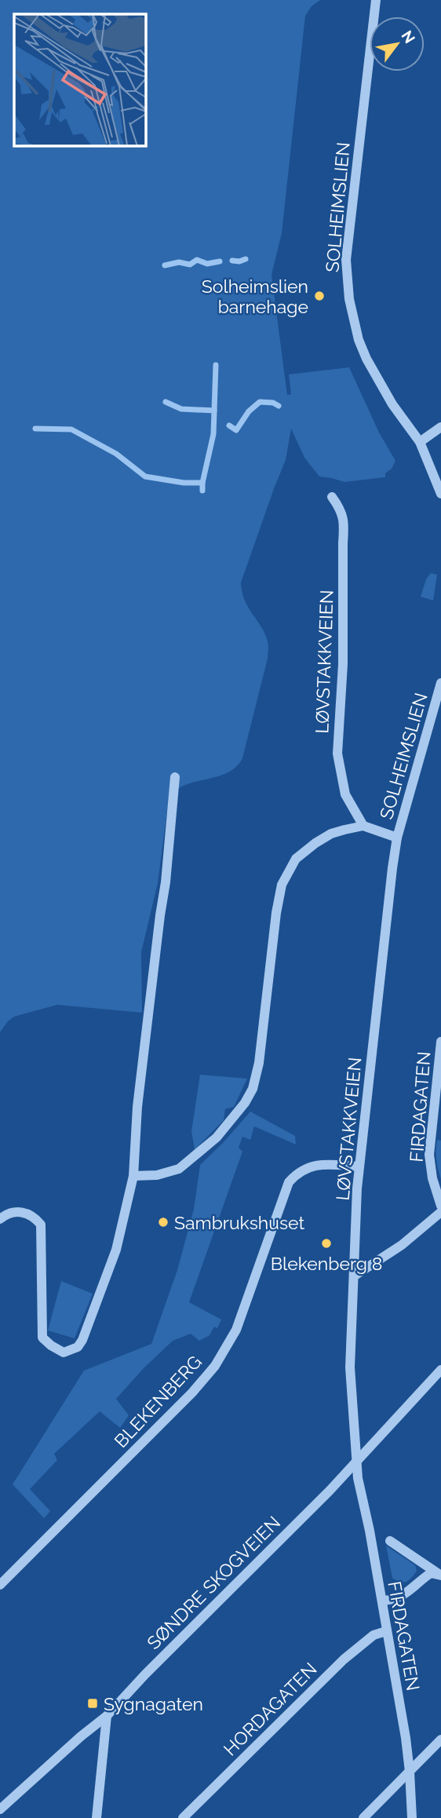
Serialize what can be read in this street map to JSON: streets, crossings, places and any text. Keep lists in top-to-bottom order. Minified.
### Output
{"streets":{"street":["SOLHEIMSLIEN","LØVSTAKKVEIEN","FIRDAGATEN","BLEKENBERG","SØNDRE SKOGVEIEN","HORDAGATEN"]},"crossings":[["SOLHEIMSLIEN","LØVSTAKKVEIEN"],["LØVSTAKKVEIEN","FIRDAGATEN"],["LØVSTAKKVEIEN","BLEKENBERG"],["LØVSTAKKVEIEN","SØNDRE SKOGVEIEN"],["FIRDAGATEN","SØNDRE SKOGVEIEN"],["FIRDAGATEN","HORDAGATEN"]],"places":{"other":["Solheimslien barnehage","Sambrukshuset","Blekenberg 8"],"transit":["Sygnagaten"]},"north":"top right"}
